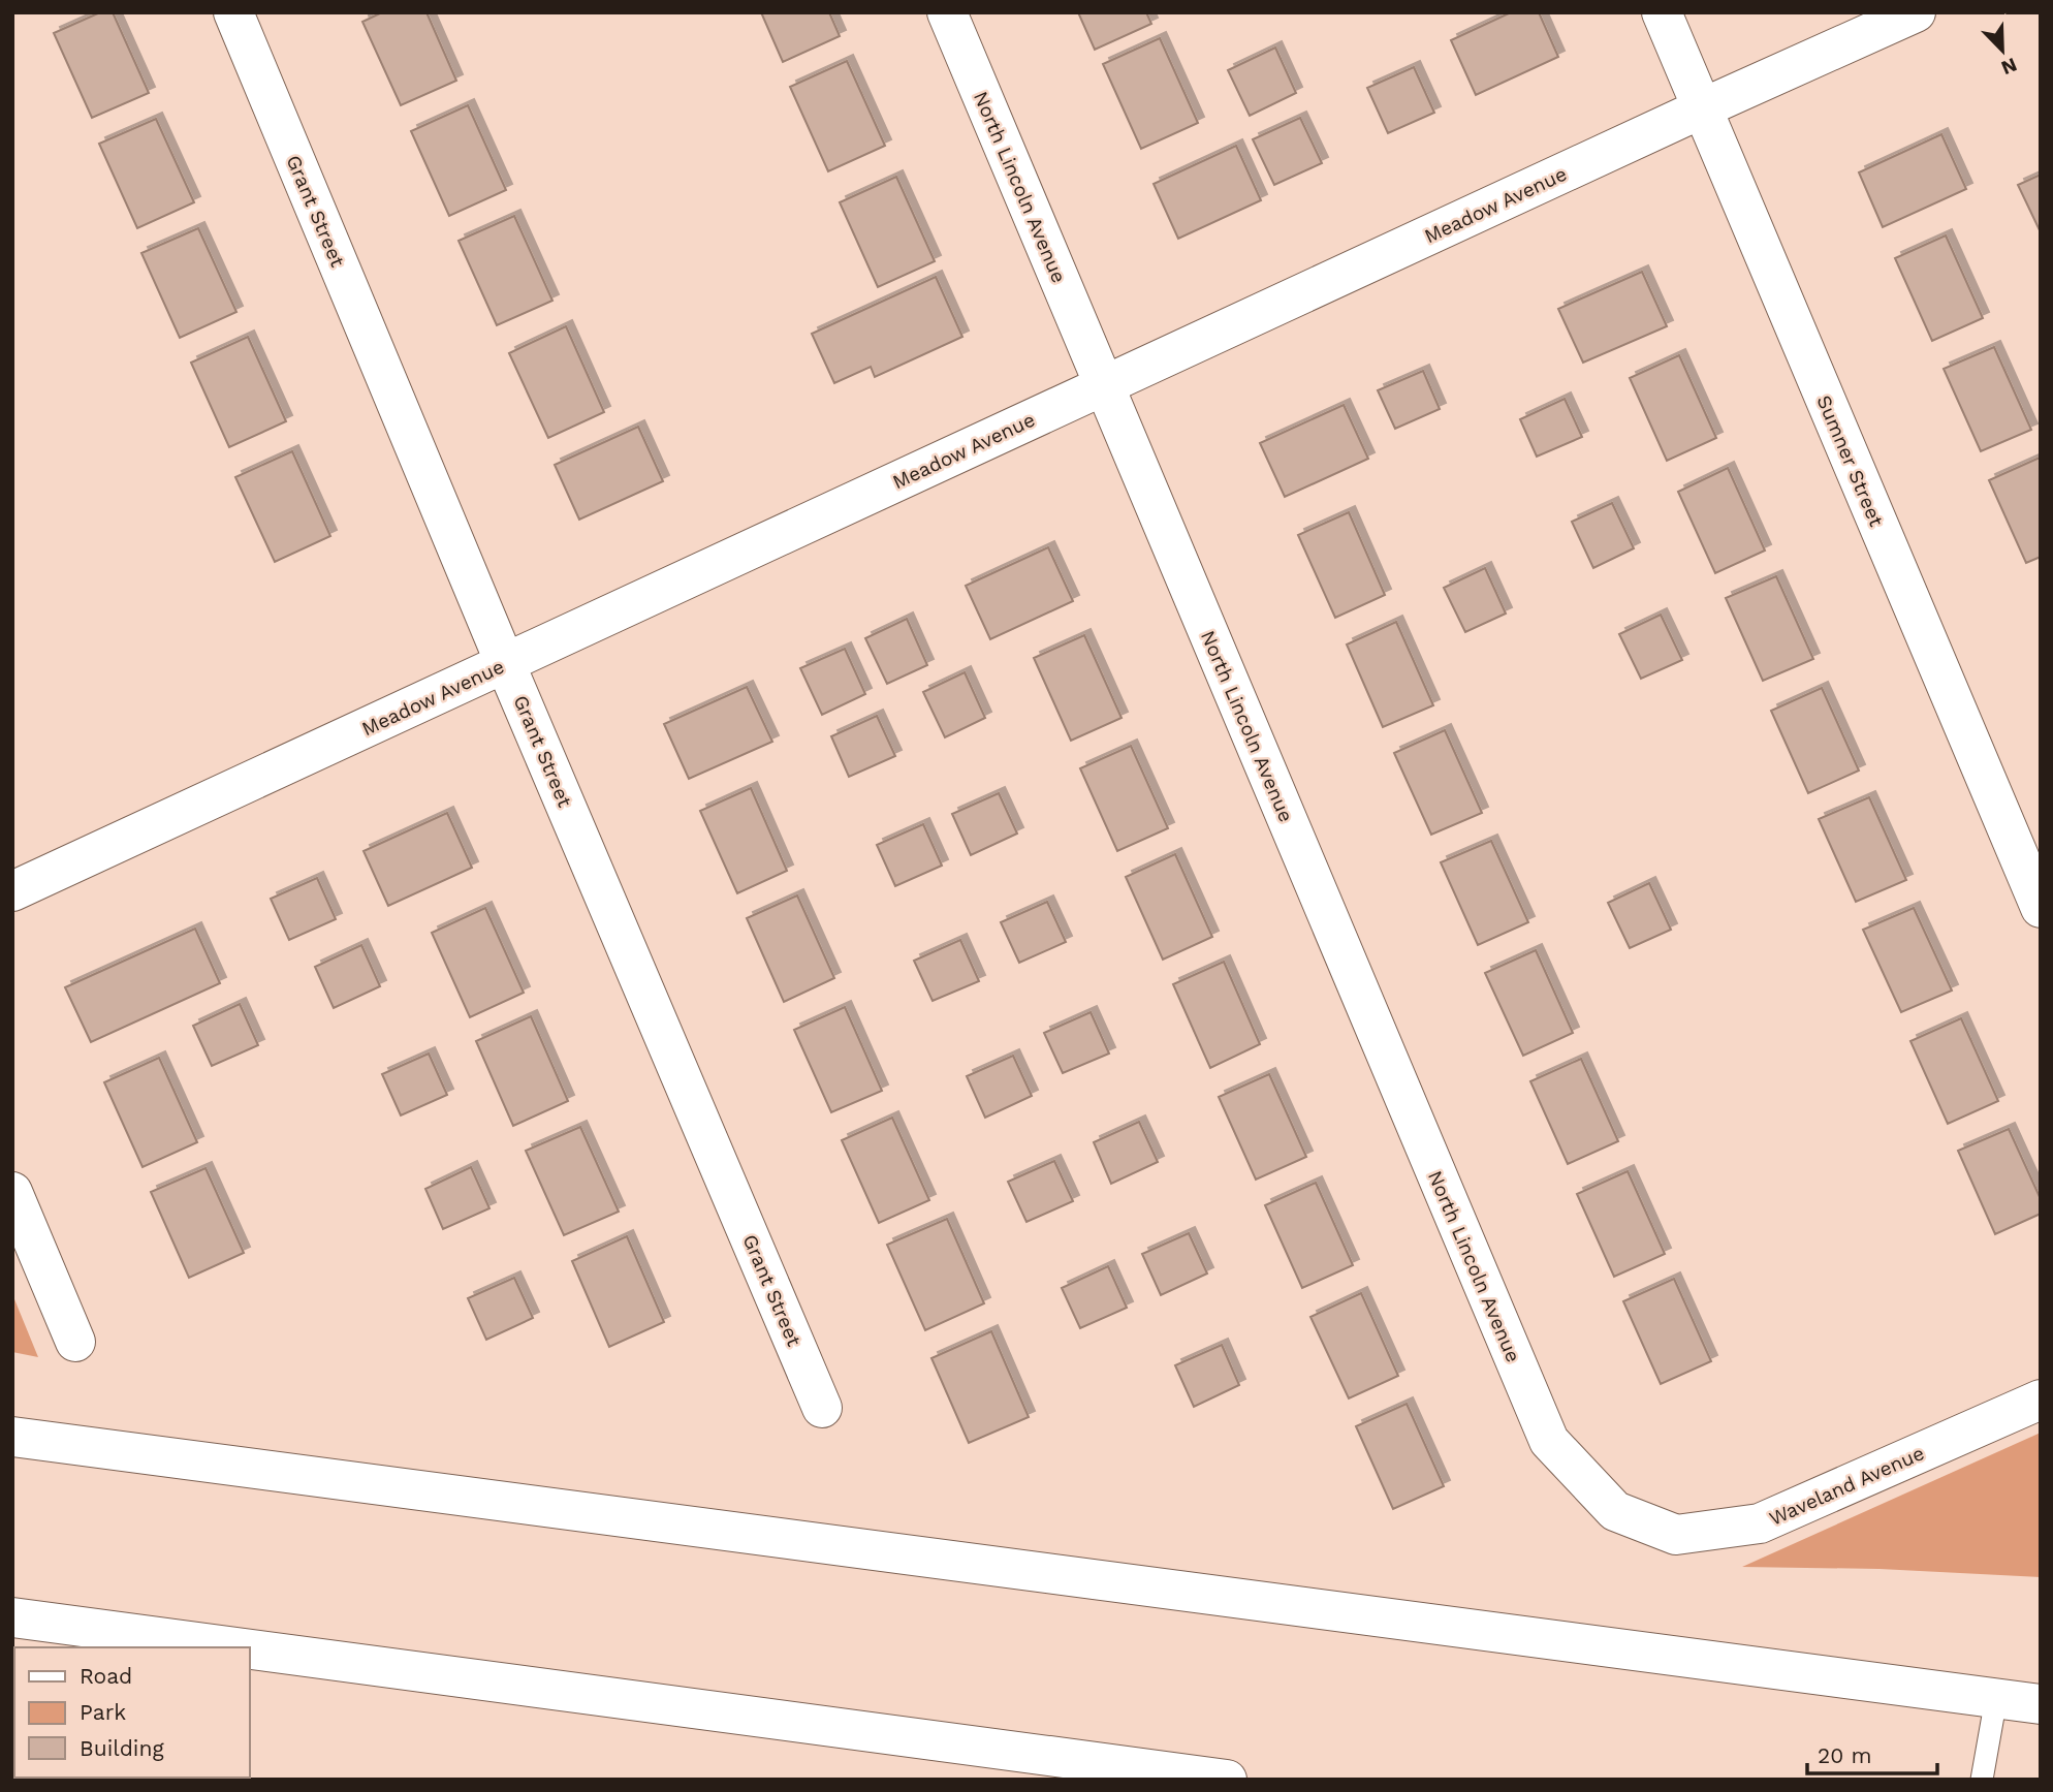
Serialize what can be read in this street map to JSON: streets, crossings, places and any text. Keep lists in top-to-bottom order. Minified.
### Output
{"streets":{"main road":["North Lincoln Avenue","Meadow Avenue","Grant Street","Sumner Street","Waveland Avenue"]},"crossings":[["North Lincoln Avenue","Meadow Avenue"],["North Lincoln Avenue","Waveland Avenue"],["Meadow Avenue","Grant Street"],["Meadow Avenue","Sumner Street"]],"legend":["Road","Park","Building"],"scale_bar":"20 m","north":"bottom right"}
